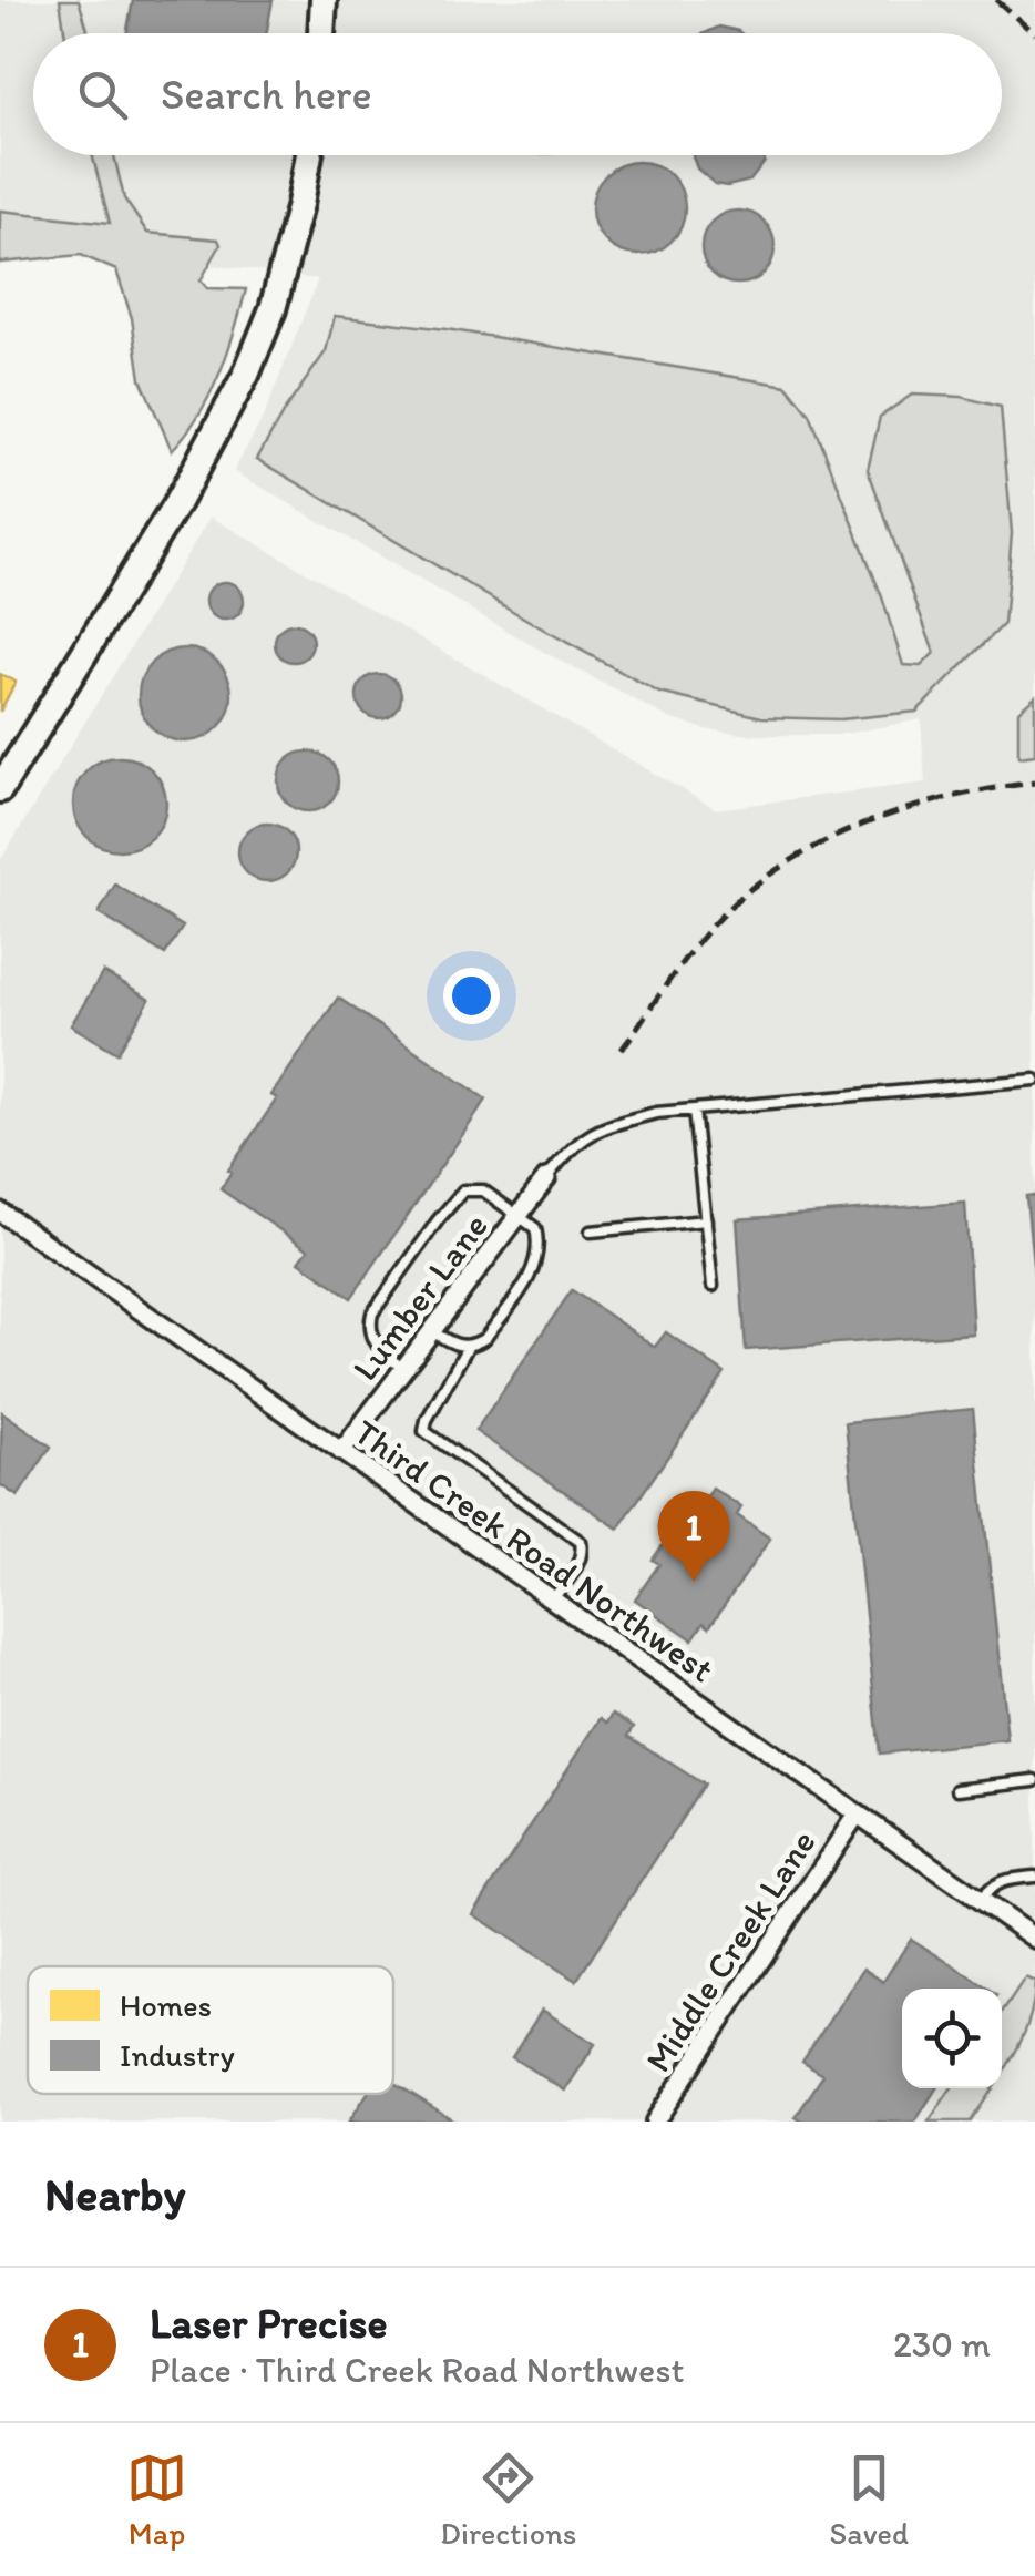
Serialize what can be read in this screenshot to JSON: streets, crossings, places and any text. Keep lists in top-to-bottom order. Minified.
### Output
{"streets":{"street":["Lumber Lane","Third Creek Road Northwest","Middle Creek Lane"]},"crossings":[["Lumber Lane","Third Creek Road Northwest"],["Third Creek Road Northwest","Middle Creek Lane"]],"legend":["Homes","Industry"],"page":{"search":"Search here","pins":"1","heading":"Nearby","list":[{"mark":"1","name":"Laser Precise","note":"Place · Third Creek Road Northwest","value":"230 m"}],"nav":["Map","Directions","Saved"]}}
